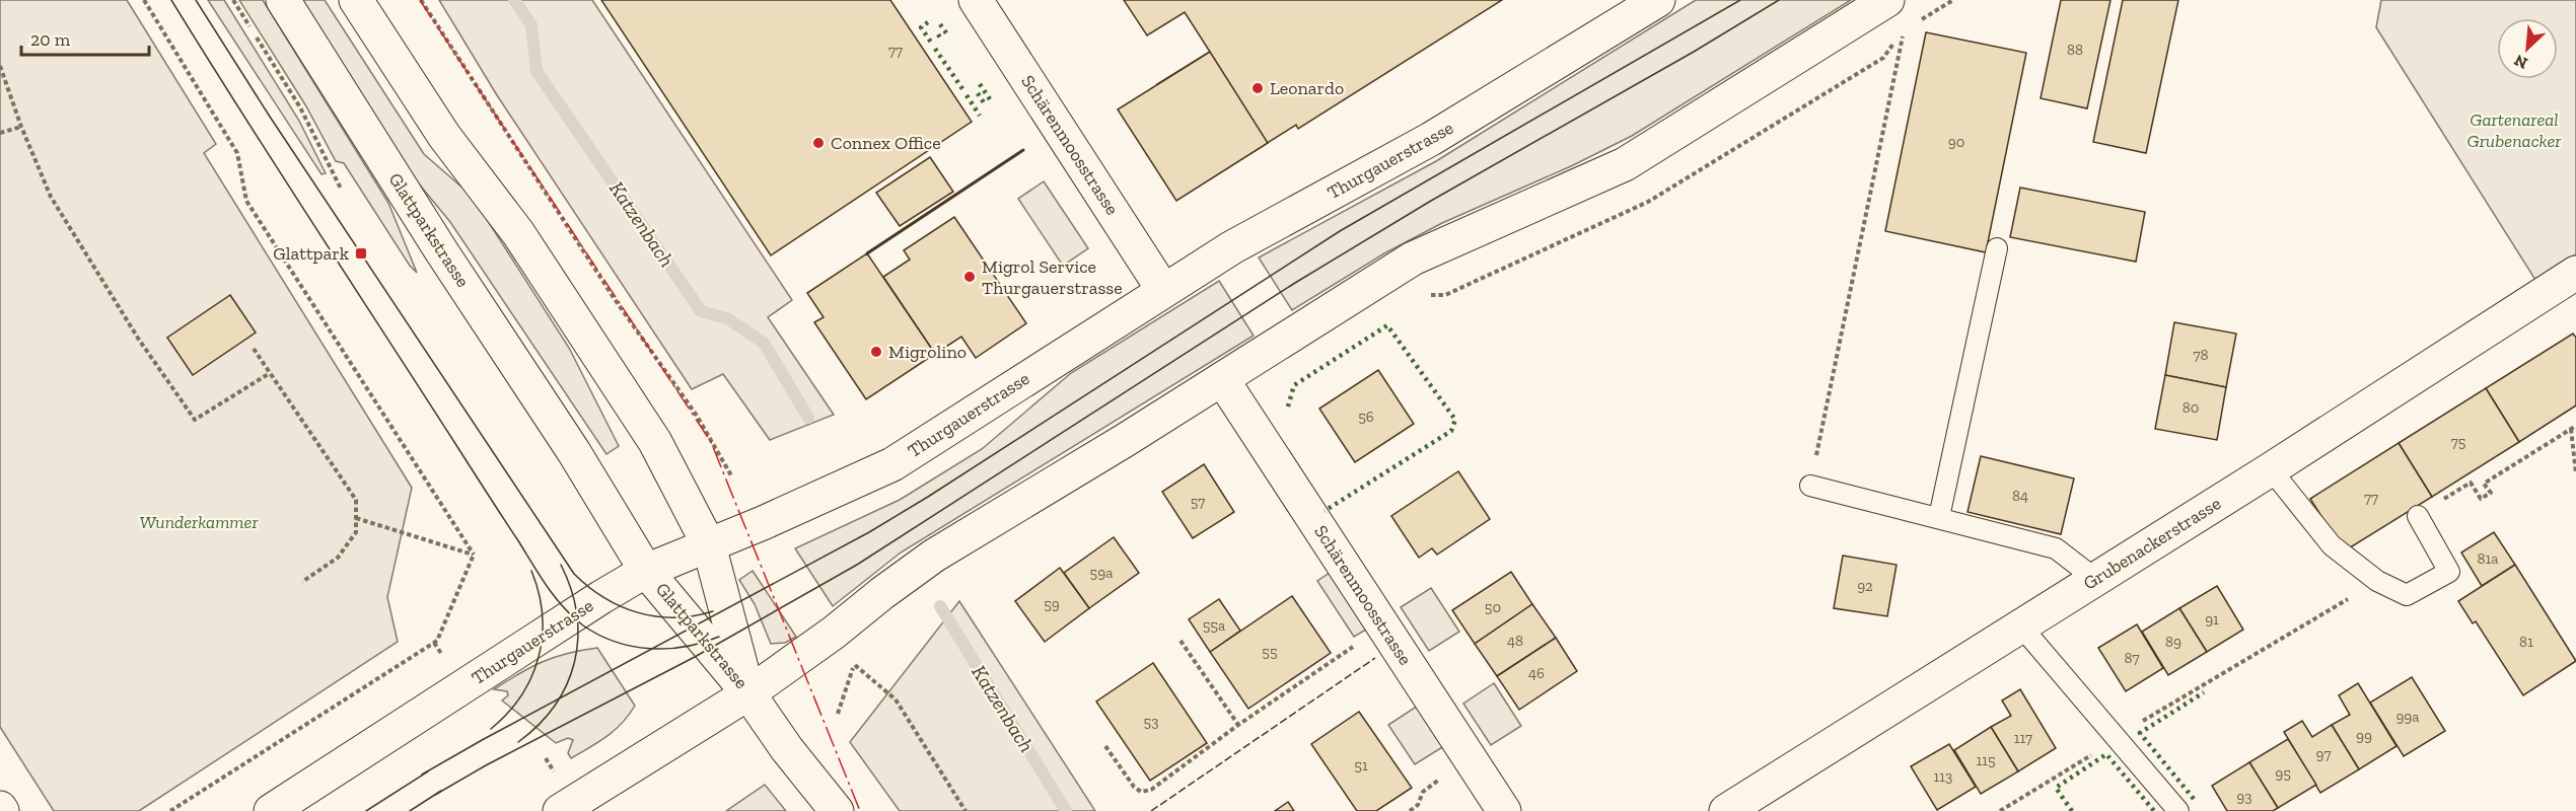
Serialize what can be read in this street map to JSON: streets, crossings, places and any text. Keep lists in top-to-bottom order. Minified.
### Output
{"streets":{"street":["Schärenmoosstrasse","Thurgauerstrasse","Glattparkstrasse","Grubenackerstrasse"]},"crossings":[["Schärenmoosstrasse","Thurgauerstrasse"],["Thurgauerstrasse","Glattparkstrasse"]],"water":["Katzenbach"],"parks":["Gartenareal Grubenacker","Wunderkammer"],"places":{"other":["Leonardo","Connex Office","Migrol Service Thurgauerstrasse","Migrolino"],"transit":["Glattpark"]},"house_numbers":["88","77","90","78","80","56","75","84","77","57","81a","59a","92","59","50","91","55a","48","89","81","55","87","46","99a","53","99","117","97","115","51","95","113","93"],"scale_bar":"20 m","north":"bottom left"}
